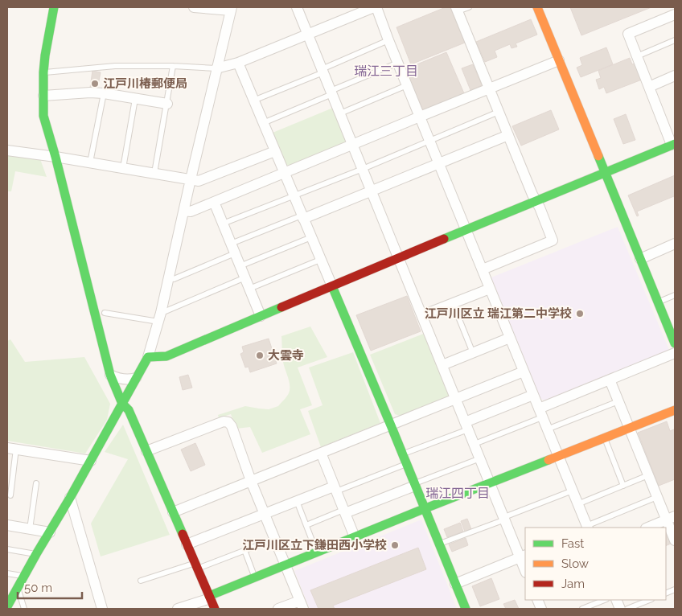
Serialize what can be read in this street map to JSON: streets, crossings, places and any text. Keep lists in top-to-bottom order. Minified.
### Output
{"districts":["瑞江三丁目","瑞江四丁目"],"places":["江戸川椿郵便局","江戸川区立 瑞江第二中学校","大雲寺","江戸川区立下鎌田西小学校"],"legend":["Fast","Slow","Jam"],"scale_bar":"50 m"}
